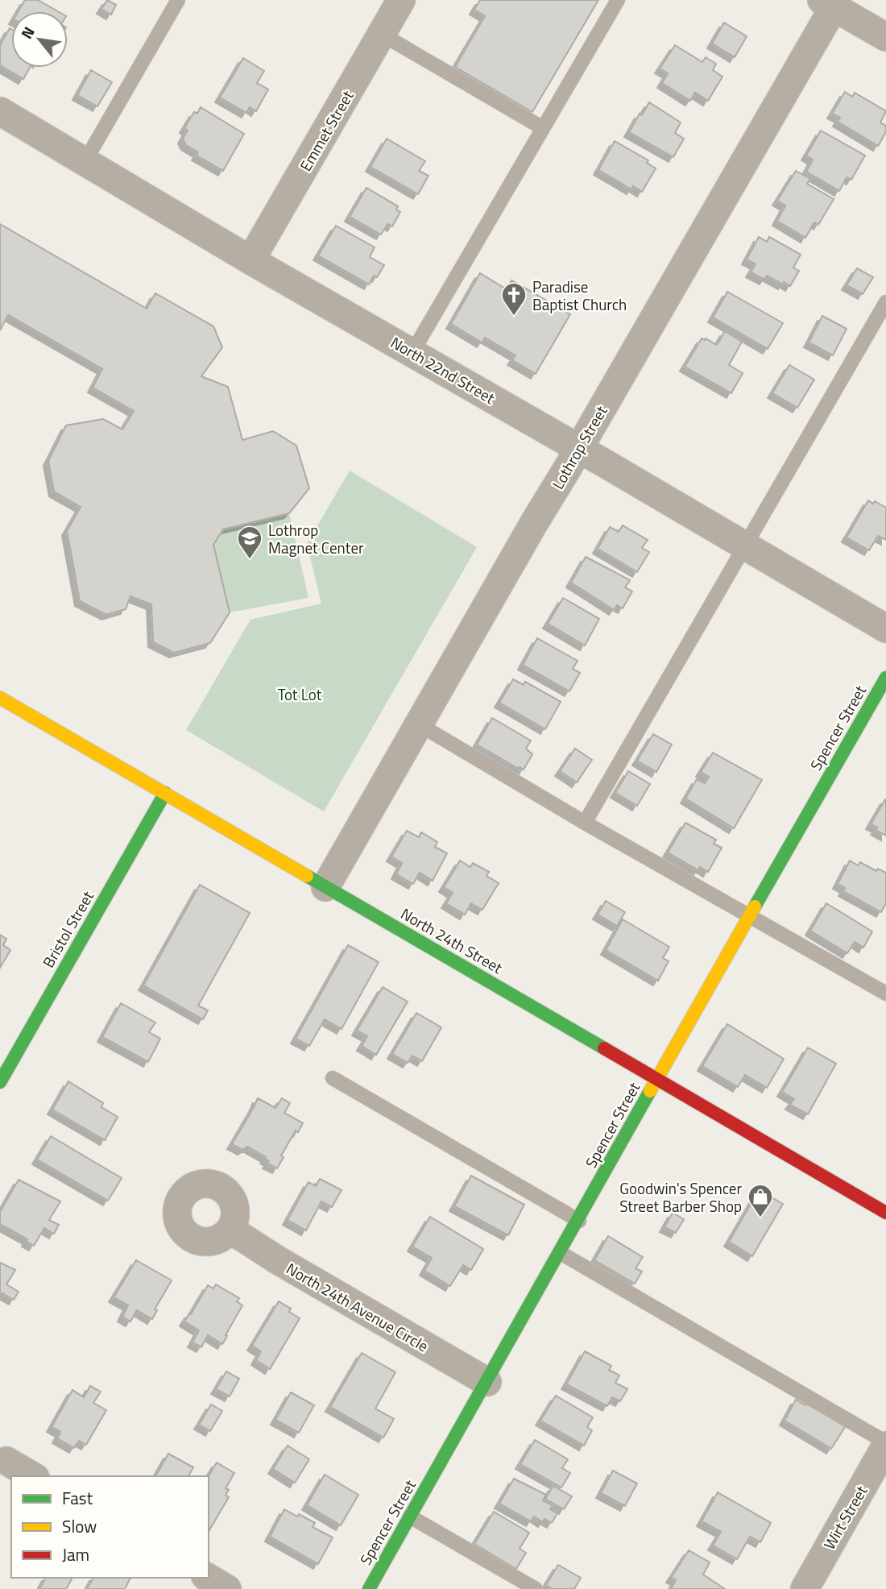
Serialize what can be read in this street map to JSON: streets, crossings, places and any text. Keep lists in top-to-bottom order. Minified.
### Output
{"streets":{"street":["Emmet Street","North 22nd Street","Lothrop Street","Spencer Street","Bristol Street","North 24th Street","North 24th Avenue Circle","Wirt Street"]},"crossings":[["Emmet Street","North 22nd Street"],["North 22nd Street","Lothrop Street"],["Lothrop Street","North 24th Street"],["Spencer Street","North 24th Street"],["Spencer Street","North 24th Avenue Circle"],["Bristol Street","North 24th Street"]],"parks":["Tot Lot"],"places":{"church":["Paradise Baptist Church"],"school or university":["Lothrop Magnet Center"],"shop":["Goodwin's Spencer Street Barber Shop"]},"legend":["Fast","Slow","Jam"],"north":"top left"}
